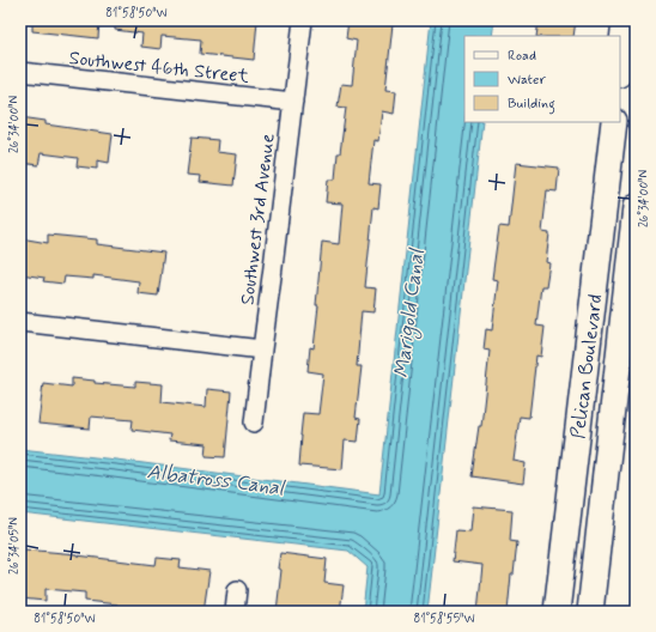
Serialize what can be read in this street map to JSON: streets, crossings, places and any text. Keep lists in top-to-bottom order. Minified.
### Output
{"streets":{"street":["Southwest 46th Street","Southwest 3rd Avenue","Pelican Boulevard"]},"crossings":[["Southwest 46th Street","Southwest 3rd Avenue"]],"water":["Marigold Canal","Albatross Canal"],"legend":["Road","Water","Building"],"coordinates":["81°58'50\"W","26°34'00\"N","26°34'05\"N","81°58'55\"W"]}
